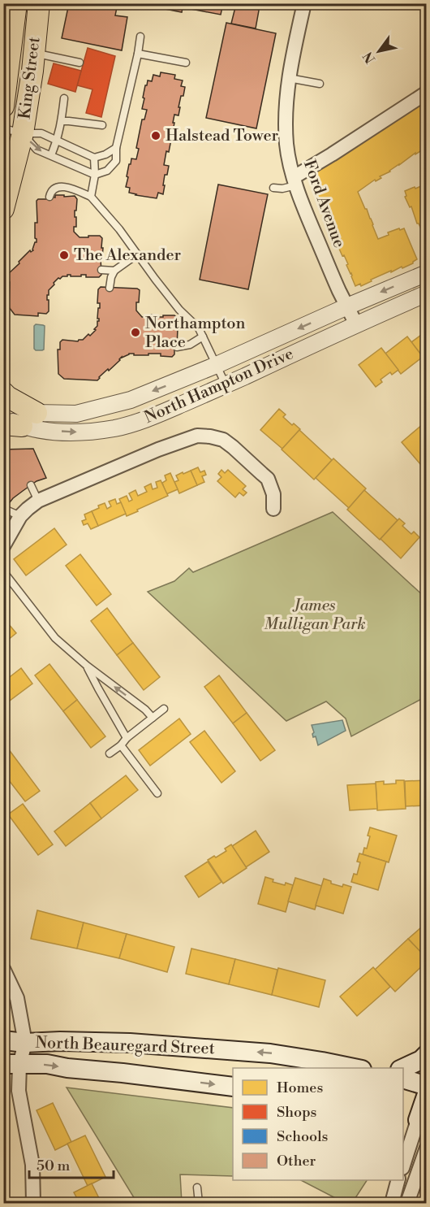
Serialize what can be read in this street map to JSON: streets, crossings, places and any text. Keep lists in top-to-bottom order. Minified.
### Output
{"streets":{"main road":["King Street","North Beauregard Street"],"street":["Ford Avenue","North Hampton Drive"]},"crossings":[["Ford Avenue","North Hampton Drive"]],"parks":["James Mulligan Park"],"places":["Halstead Tower","The Alexander","Northampton Place"],"legend":["Homes","Shops","Schools","Other"],"scale_bar":"50 m","north":"bottom left"}
